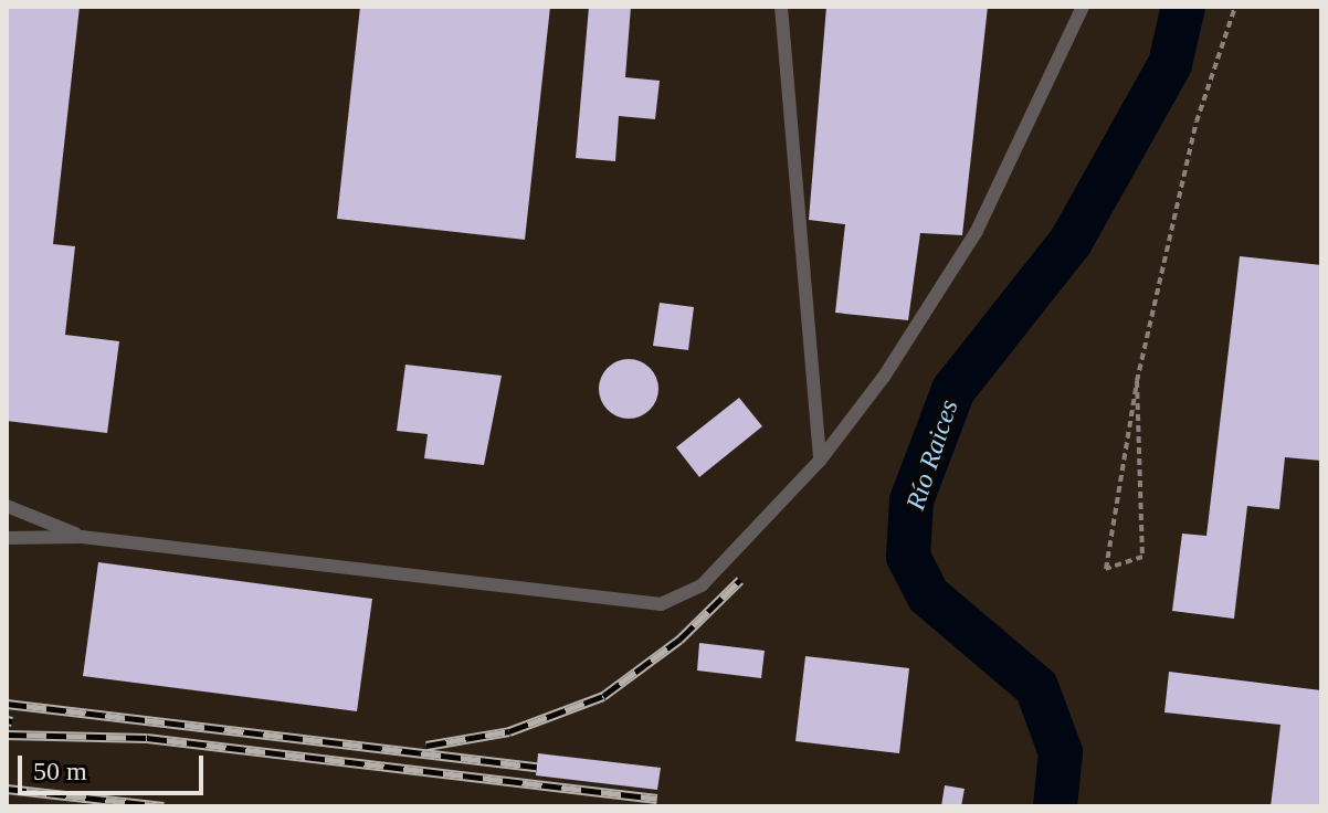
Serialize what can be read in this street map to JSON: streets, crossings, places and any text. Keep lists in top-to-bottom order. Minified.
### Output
{"water":["Río Raices"],"scale_bar":"50 m"}
